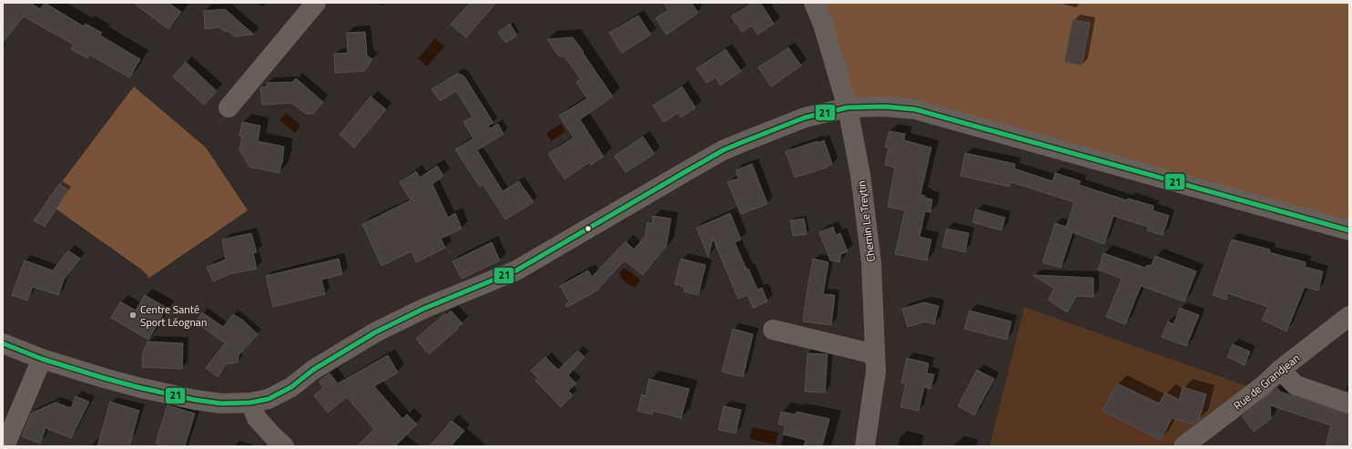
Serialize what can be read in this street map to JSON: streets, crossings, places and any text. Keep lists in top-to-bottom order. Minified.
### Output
{"streets":{"street":["Chemin Le Treytin","Rue de Grandjean"]},"places":["Centre Santé Sport Léognan"],"lines":["transit line 21"]}
